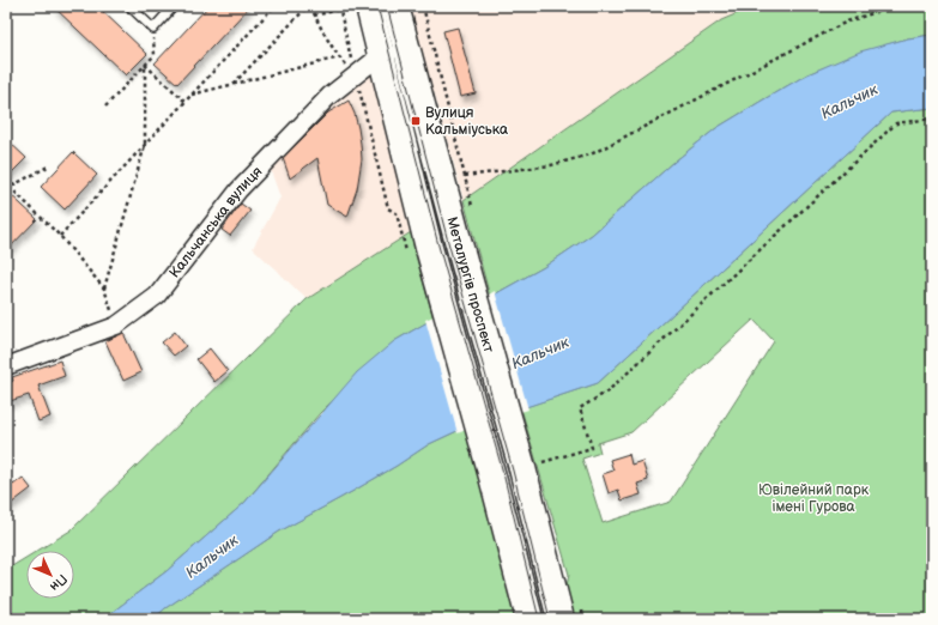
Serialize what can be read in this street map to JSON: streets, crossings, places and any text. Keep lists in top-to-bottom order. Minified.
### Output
{"streets":{"main road":["Металургів проспект"],"street":["Кальчанська вулиця"]},"crossings":[["Кальчанська вулиця","Металургів проспект"]],"water":["Кальчик"],"parks":["Ювілейний парк імені Гурова"],"places":{"transit":["Вулиця Кальміуська"]},"north":"bottom right"}
